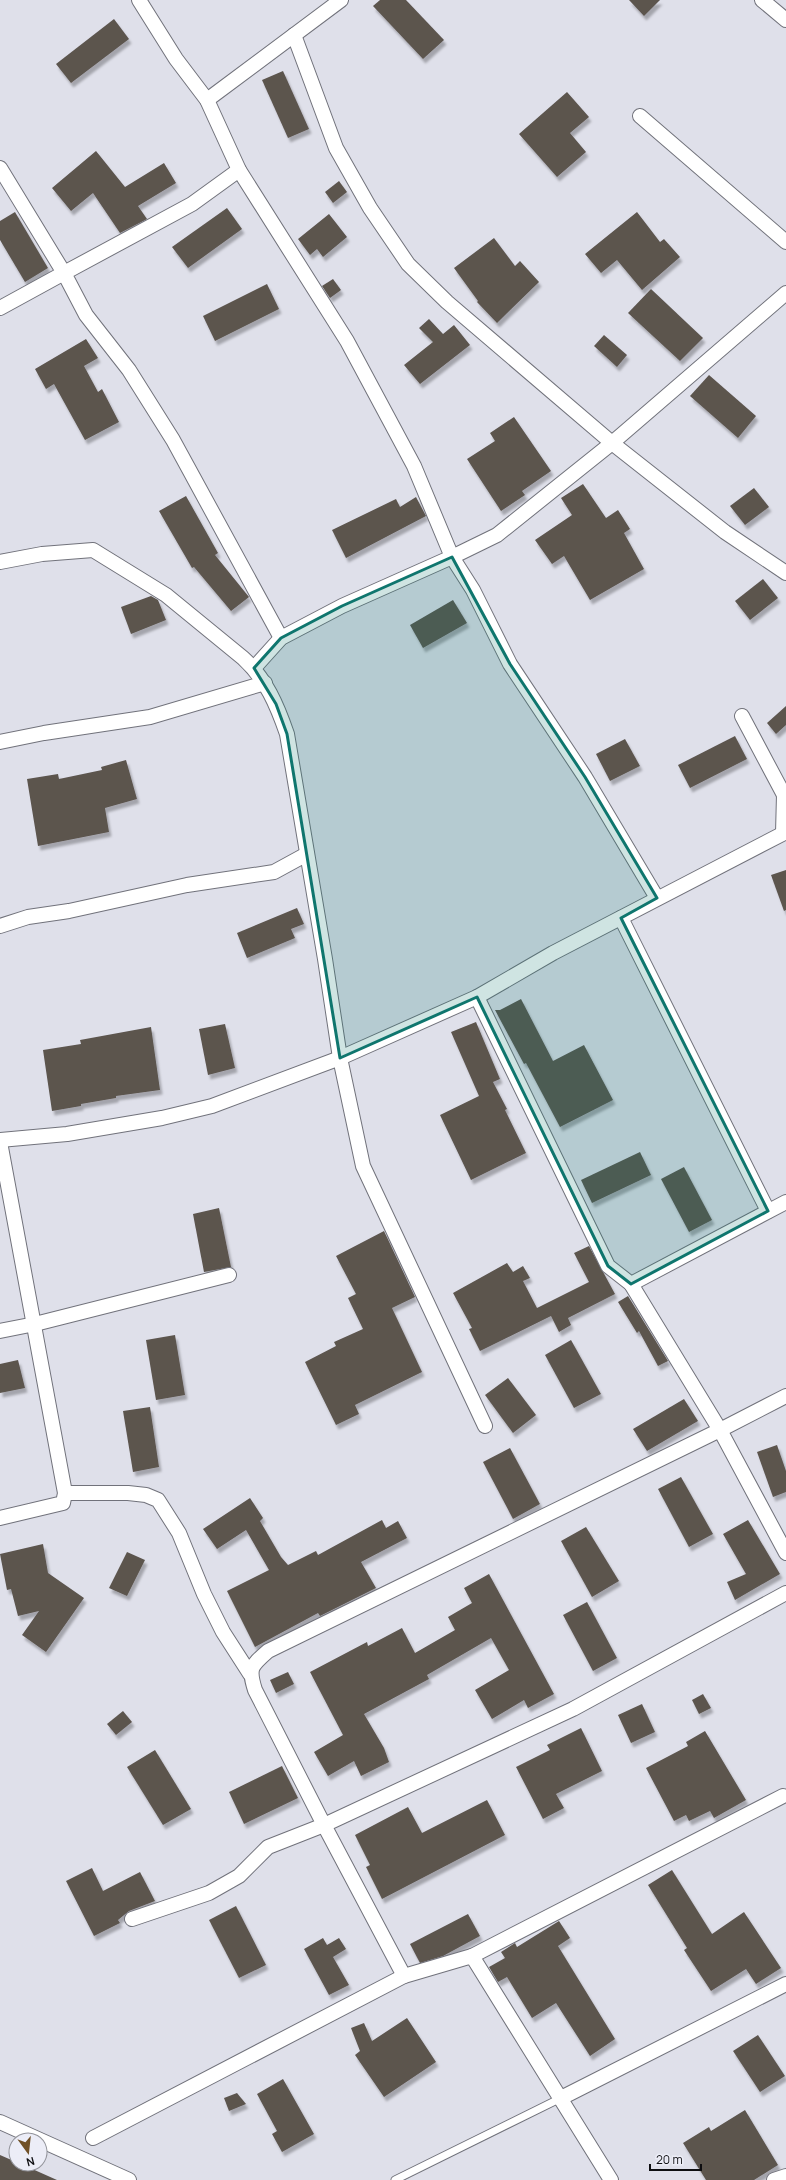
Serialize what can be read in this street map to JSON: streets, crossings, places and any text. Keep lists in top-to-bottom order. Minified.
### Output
{"scale_bar":"20 m","north":"bottom"}
